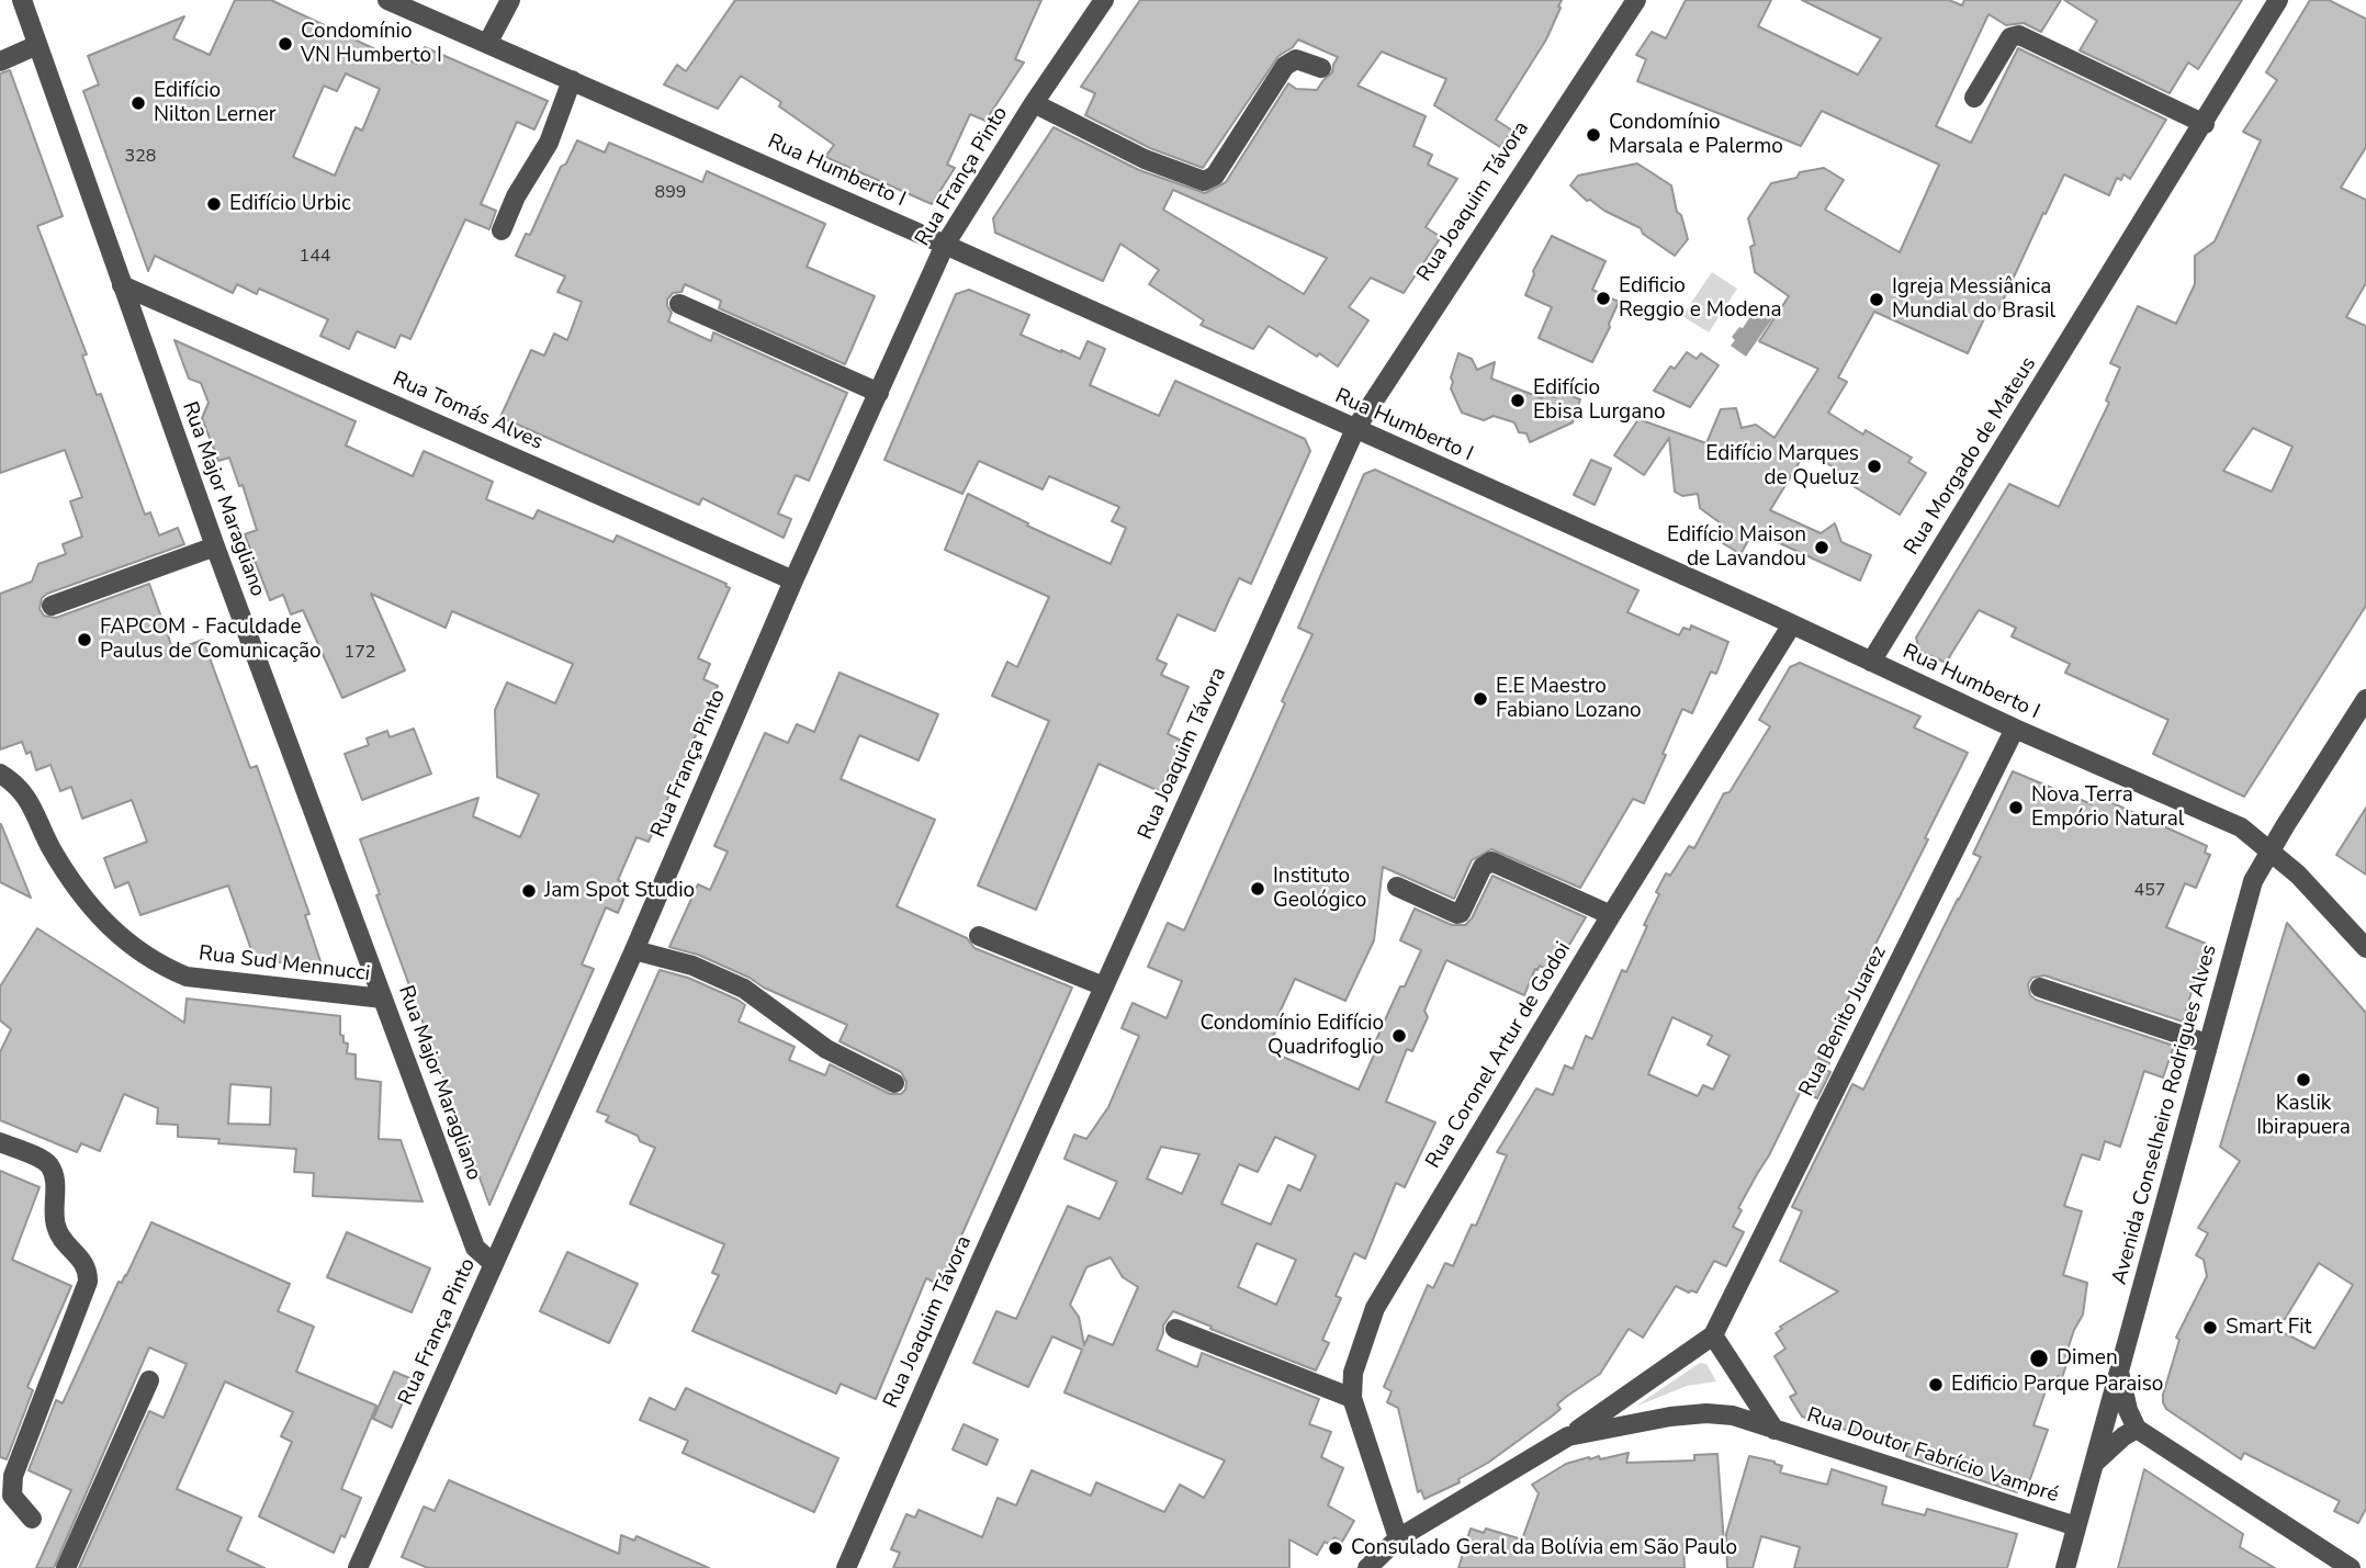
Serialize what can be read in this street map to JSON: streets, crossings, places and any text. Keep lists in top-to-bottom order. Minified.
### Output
{"streets":{"street":["Rua Humberto I","Rua França Pinto","Rua Joaquim Távora","Rua Tomás Alves","Rua Morgado de Mateus","Rua Major Maragliano","Rua Sud Mennucci","Rua Benito Juarez","Rua Coronel Artur de Godoi","Avenida Conselheiro Rodrigues Alves","Rua Doutor Fabrício Vampré"]},"crossings":[["Rua Humberto I","Rua França Pinto"],["Rua Humberto I","Rua Joaquim Távora"],["Rua Humberto I","Rua Morgado de Mateus"],["Rua Humberto I","Rua Benito Juarez"],["Rua Humberto I","Rua Coronel Artur de Godoi"],["Rua Humberto I","Avenida Conselheiro Rodrigues Alves"],["Rua França Pinto","Rua Tomás Alves"],["Rua França Pinto","Rua Major Maragliano"],["Rua Tomás Alves","Rua Major Maragliano"],["Rua Major Maragliano","Rua Sud Mennucci"],["Rua Benito Juarez","Rua Doutor Fabrício Vampré"],["Rua Coronel Artur de Godoi","Rua Doutor Fabrício Vampré"],["Avenida Conselheiro Rodrigues Alves","Rua Doutor Fabrício Vampré"]],"places":["Condomínio VN Humberto I","Edifício Nilton Lerner","Condomínio Marsala e Palermo","Edifício Urbic","Edificio Reggio e Modena","Igreja Messiânica Mundial do Brasil","Edifício Ebisa Lurgano","Edifício Marques de Queluz","Edifício Maison de Lavandou","FAPCOM - Faculdade Paulus de Comunicação","E.E Maestro Fabiano Lozano","Nova Terra Empório Natural","Instituto Geológico","Jam Spot Studio","Condomínio Edifício Quadrifoglio","Kaslik Ibirapuera","Smart Fit","Dimen","Edificio Parque Paraiso","Consulado Geral da Bolívia em São Paulo"],"house_numbers":["328","899","144","172","457"]}
